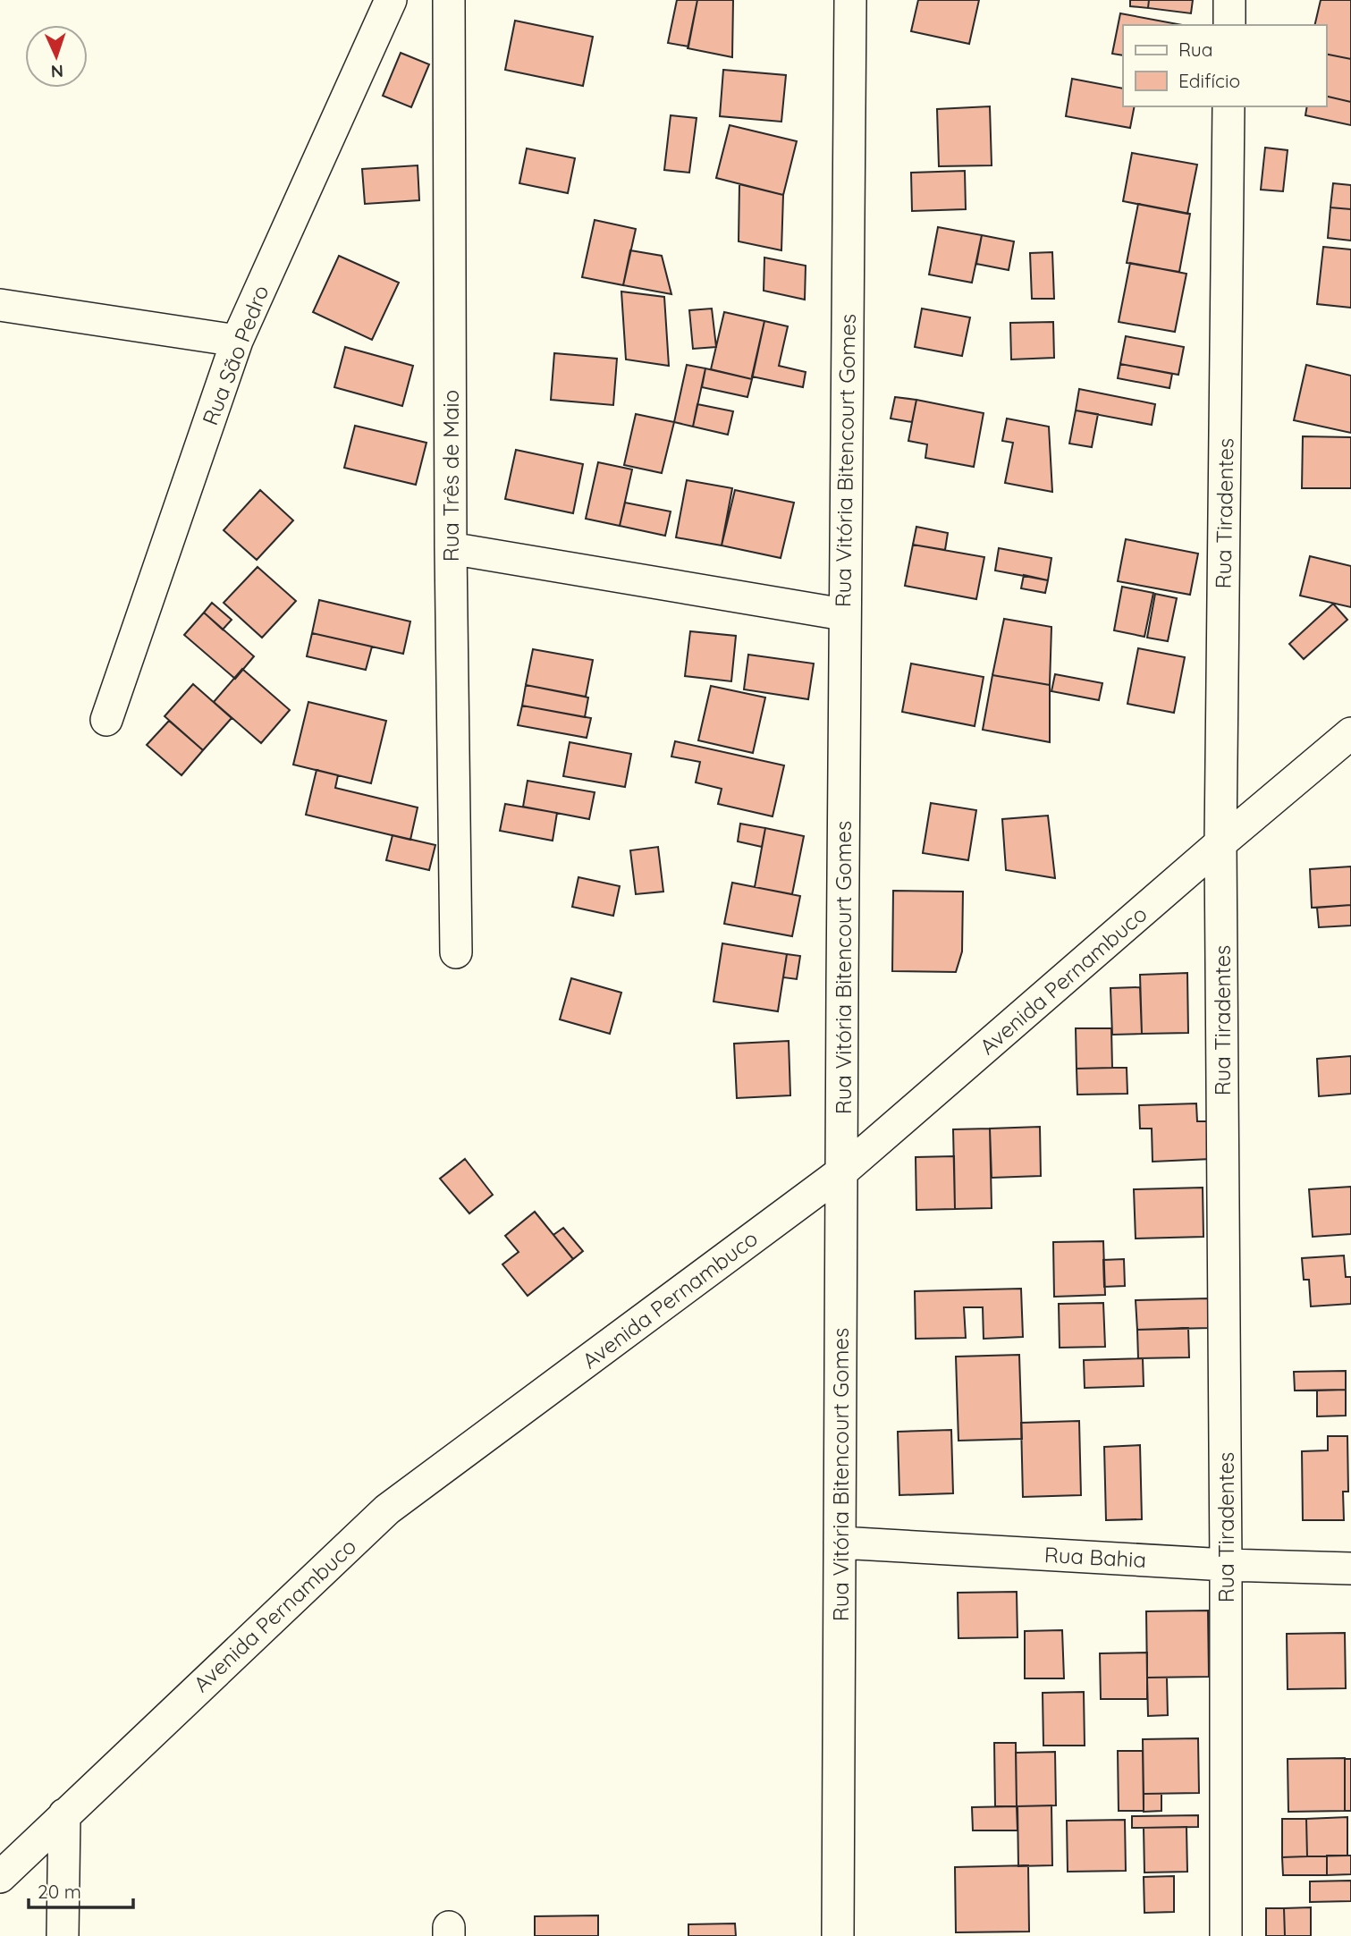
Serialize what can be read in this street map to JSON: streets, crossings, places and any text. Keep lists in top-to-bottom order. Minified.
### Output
{"streets":{"street":["Rua São Pedro","Rua Vitória Bitencourt Gomes","Rua Três de Maio","Rua Tiradentes","Avenida Pernambuco","Rua Bahia"]},"crossings":[["Rua Vitória Bitencourt Gomes","Avenida Pernambuco"],["Rua Vitória Bitencourt Gomes","Rua Bahia"],["Rua Tiradentes","Avenida Pernambuco"],["Rua Tiradentes","Rua Bahia"]],"legend":["Rua","Edifício"],"scale_bar":"20 m","north":"bottom"}
